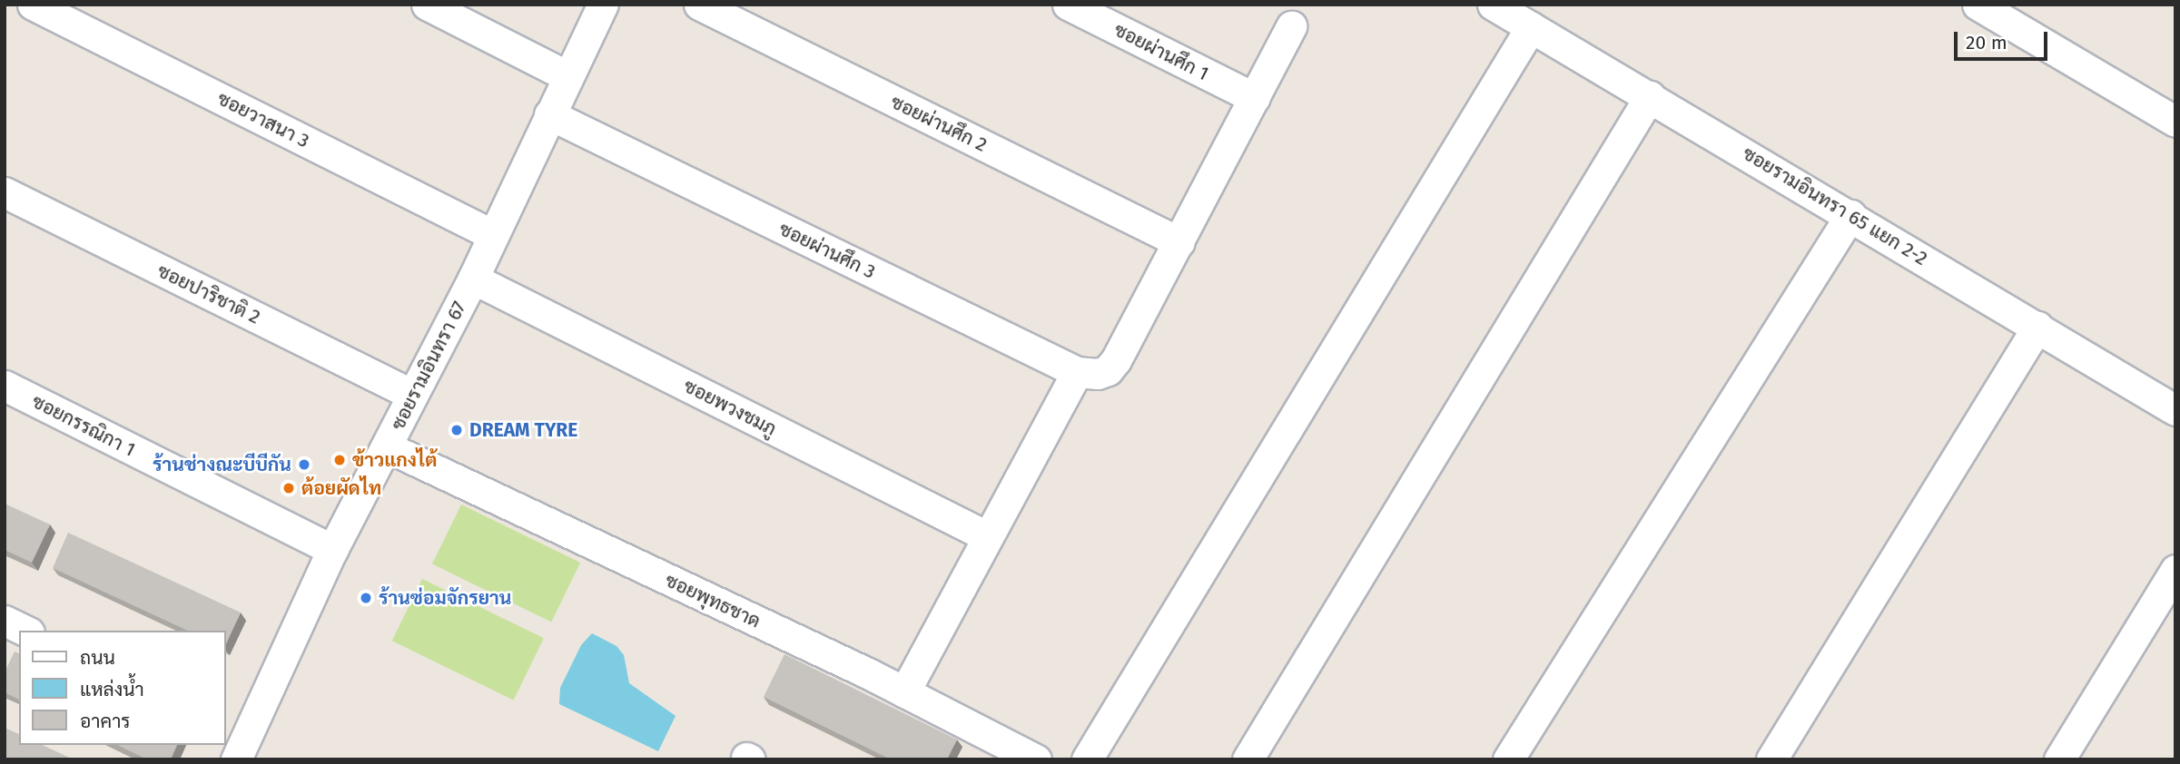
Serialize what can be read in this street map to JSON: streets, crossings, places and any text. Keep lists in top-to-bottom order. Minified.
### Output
{"streets":{"street":["ซอยผ่านศึก 1","ซอยวาสนา 3","ซอยผ่านศึก 2","ซอยรามอินทรา 65 แยก 2-2","ซอยผ่านศึก 3","ซอยปาริชาติ 2","ซอยรามอินทรา 67","ซอยพวงชมภู","ซอยกรรณิกา 1","ซอยพุทธชาด"]},"crossings":[["ซอยวาสนา 3","ซอยรามอินทรา 67"],["ซอยผ่านศึก 2","ซอยผ่านศึก 3"],["ซอยผ่านศึก 3","ซอยรามอินทรา 67"],["ซอยปาริชาติ 2","ซอยรามอินทรา 67"],["ซอยรามอินทรา 67","ซอยพวงชมภู"],["ซอยรามอินทรา 67","ซอยกรรณิกา 1"],["ซอยรามอินทรา 67","ซอยพุทธชาด"]],"places":["DREAM TYRE","ข้าวแกงไต้","ร้านช่างณะบีบีกัน","ต้อยผัดไท","ร้านซ่อมจักรยาน"],"legend":["ถนน","แหล่งน้ำ","อาคาร"],"scale_bar":"20 m"}
